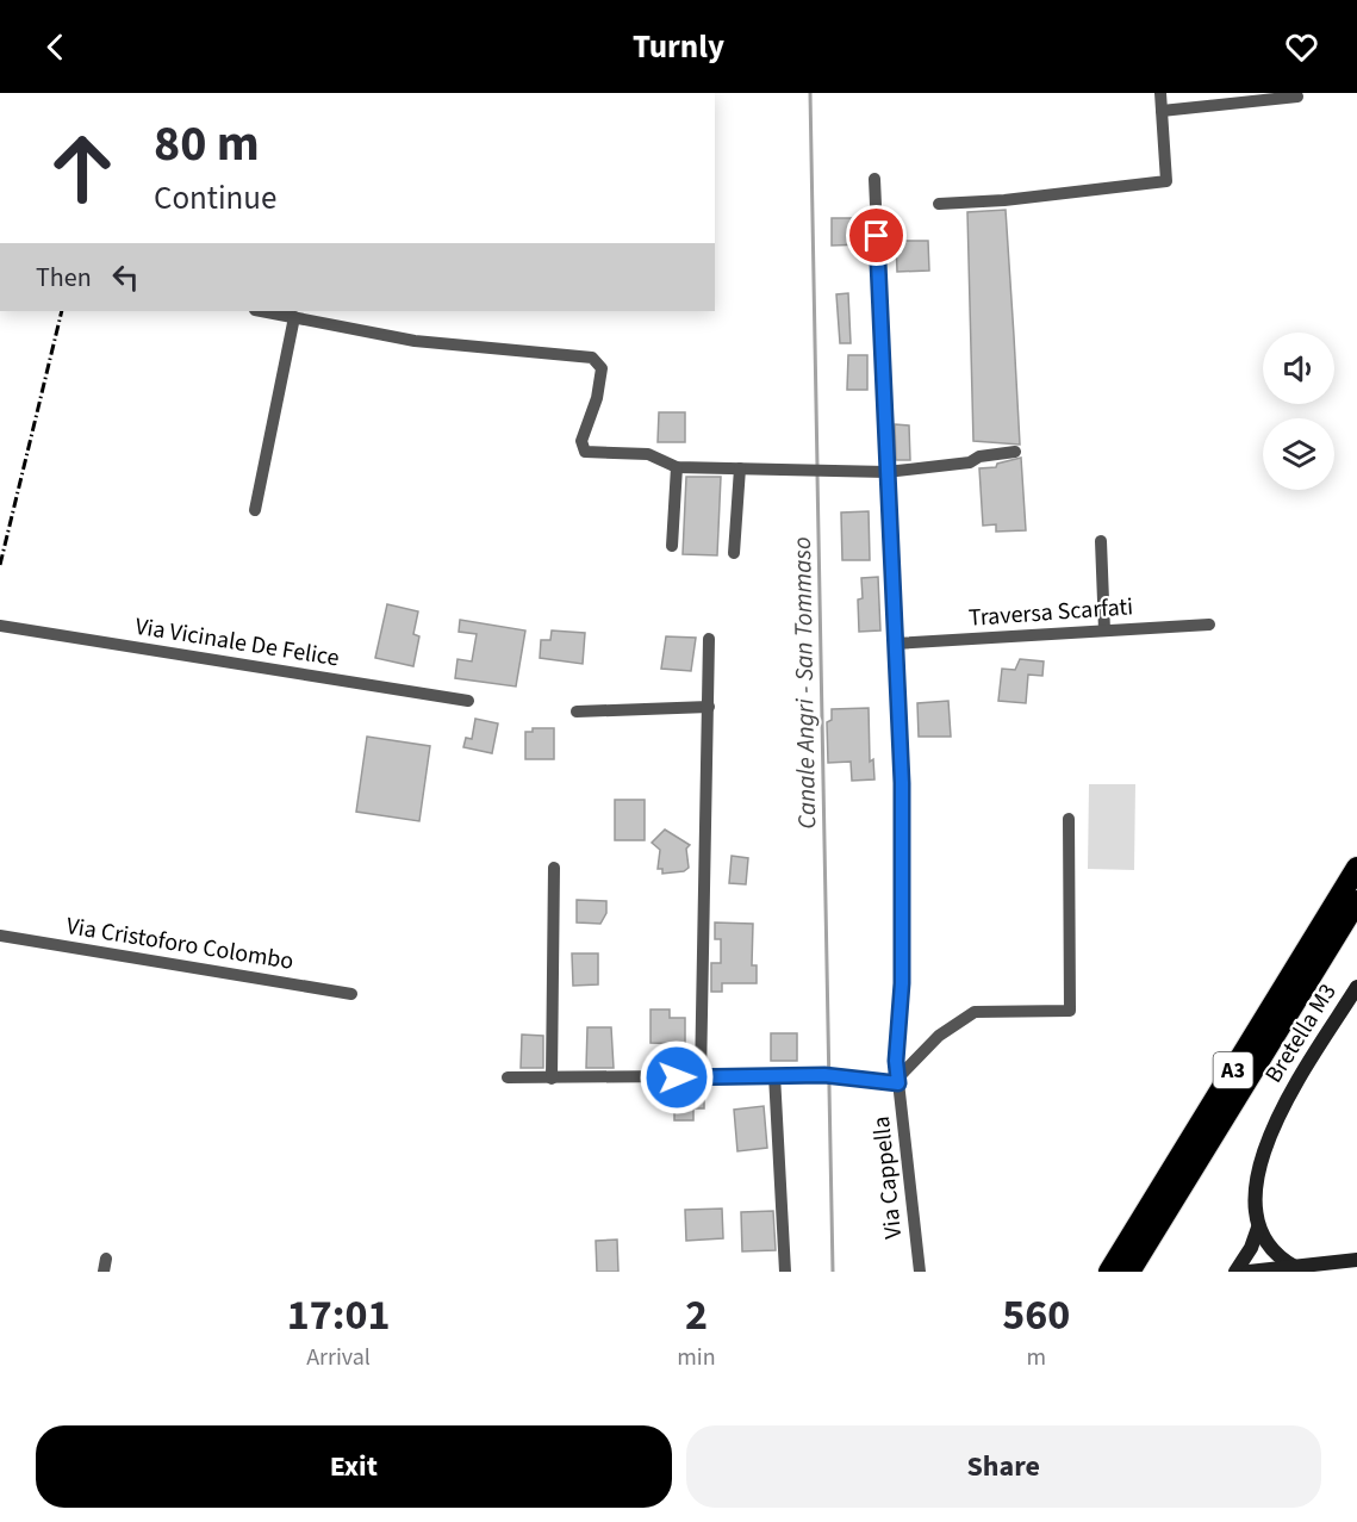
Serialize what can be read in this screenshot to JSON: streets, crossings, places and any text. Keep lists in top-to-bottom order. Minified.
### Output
{"streets":{"highway":["A3"],"street":["Traversa Scarfati","Via Vicinale De Felice","Via Cristoforo Colombo","Bretella M3","Via Cappella"]},"crossings":[["Traversa Scarfati","Via Cappella"]],"water":["Canale Angri - San Tommaso"],"page":{"header":"Turnly","turn":["80 m","Continue"],"then":"Then","eta":["17:01","Arrival","2","min","560","m"],"buttons":["Exit","Share"]}}
